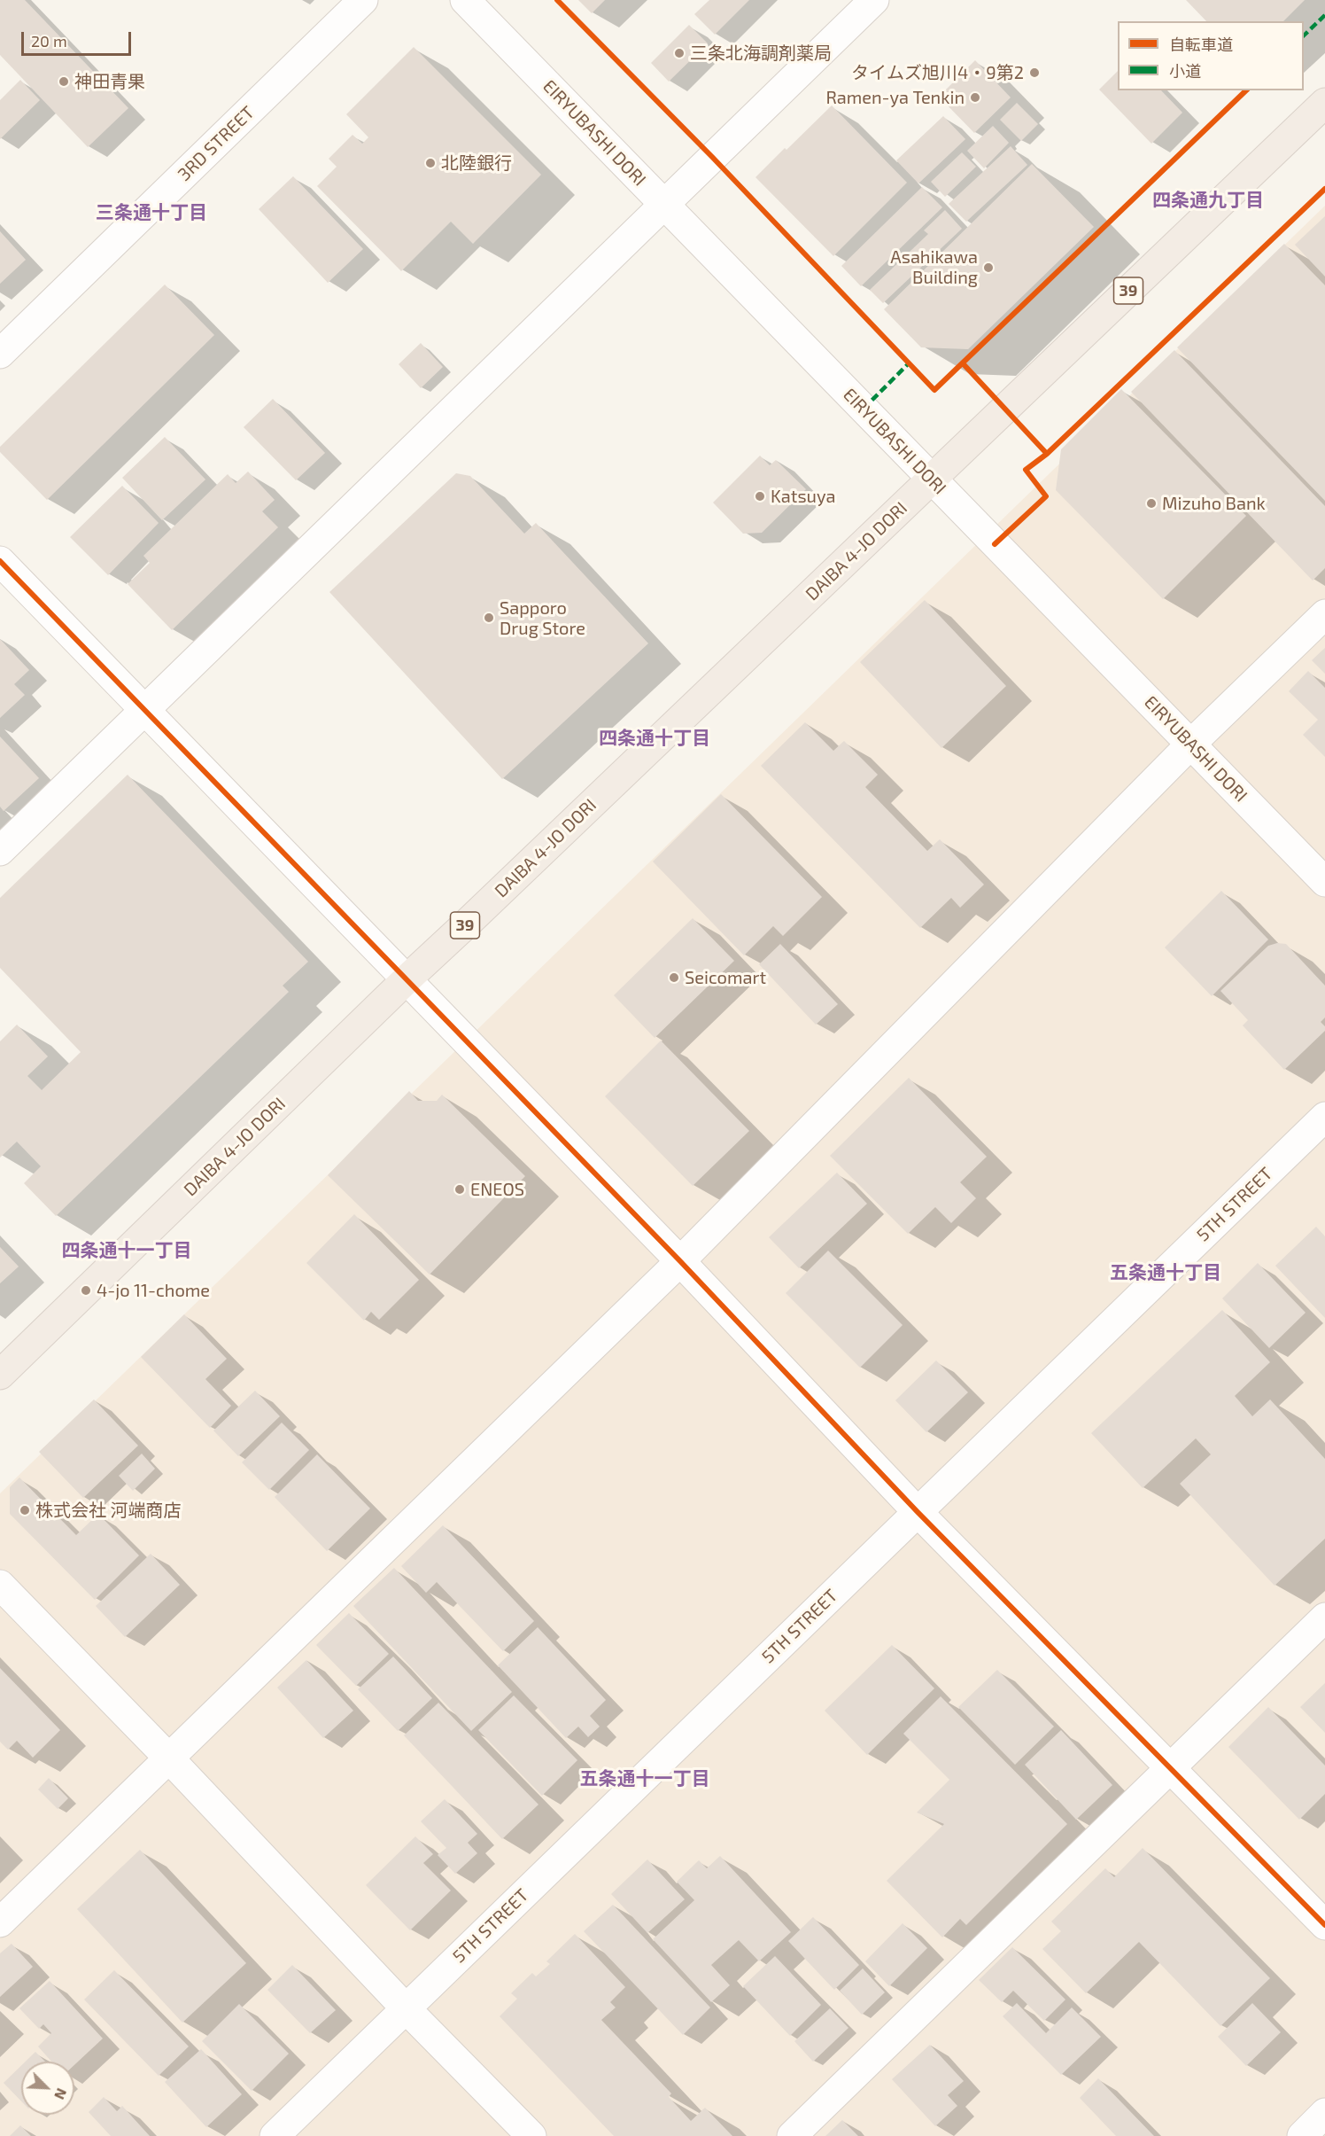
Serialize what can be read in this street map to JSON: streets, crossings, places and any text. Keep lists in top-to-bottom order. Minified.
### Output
{"streets":{"highway":["39","DAIBA 4-JO DORI"],"street":["EIRYUBASHI DORI","3RD STREET","5TH STREET"]},"crossings":[["EIRYUBASHI DORI","39"],["EIRYUBASHI DORI","DAIBA 4-JO DORI"],["39","DAIBA 4-JO DORI"]],"districts":["四条通九丁目","三条通十丁目","四条通十丁目","四条通十一丁目","五条通十丁目","五条通十一丁目"],"places":["三条北海調剤薬局","タイムズ旭川4・9第2","神田青果","Ramen-ya Tenkin","北陸銀行","Asahikawa Building","Katsuya","Mizuho Bank","Sapporo Drug Store","Seicomart","ENEOS","4-jo 11-chome","株式会社 河端商店"],"legend":["自転車道","小道"],"scale_bar":"20 m","north":"bottom right"}
